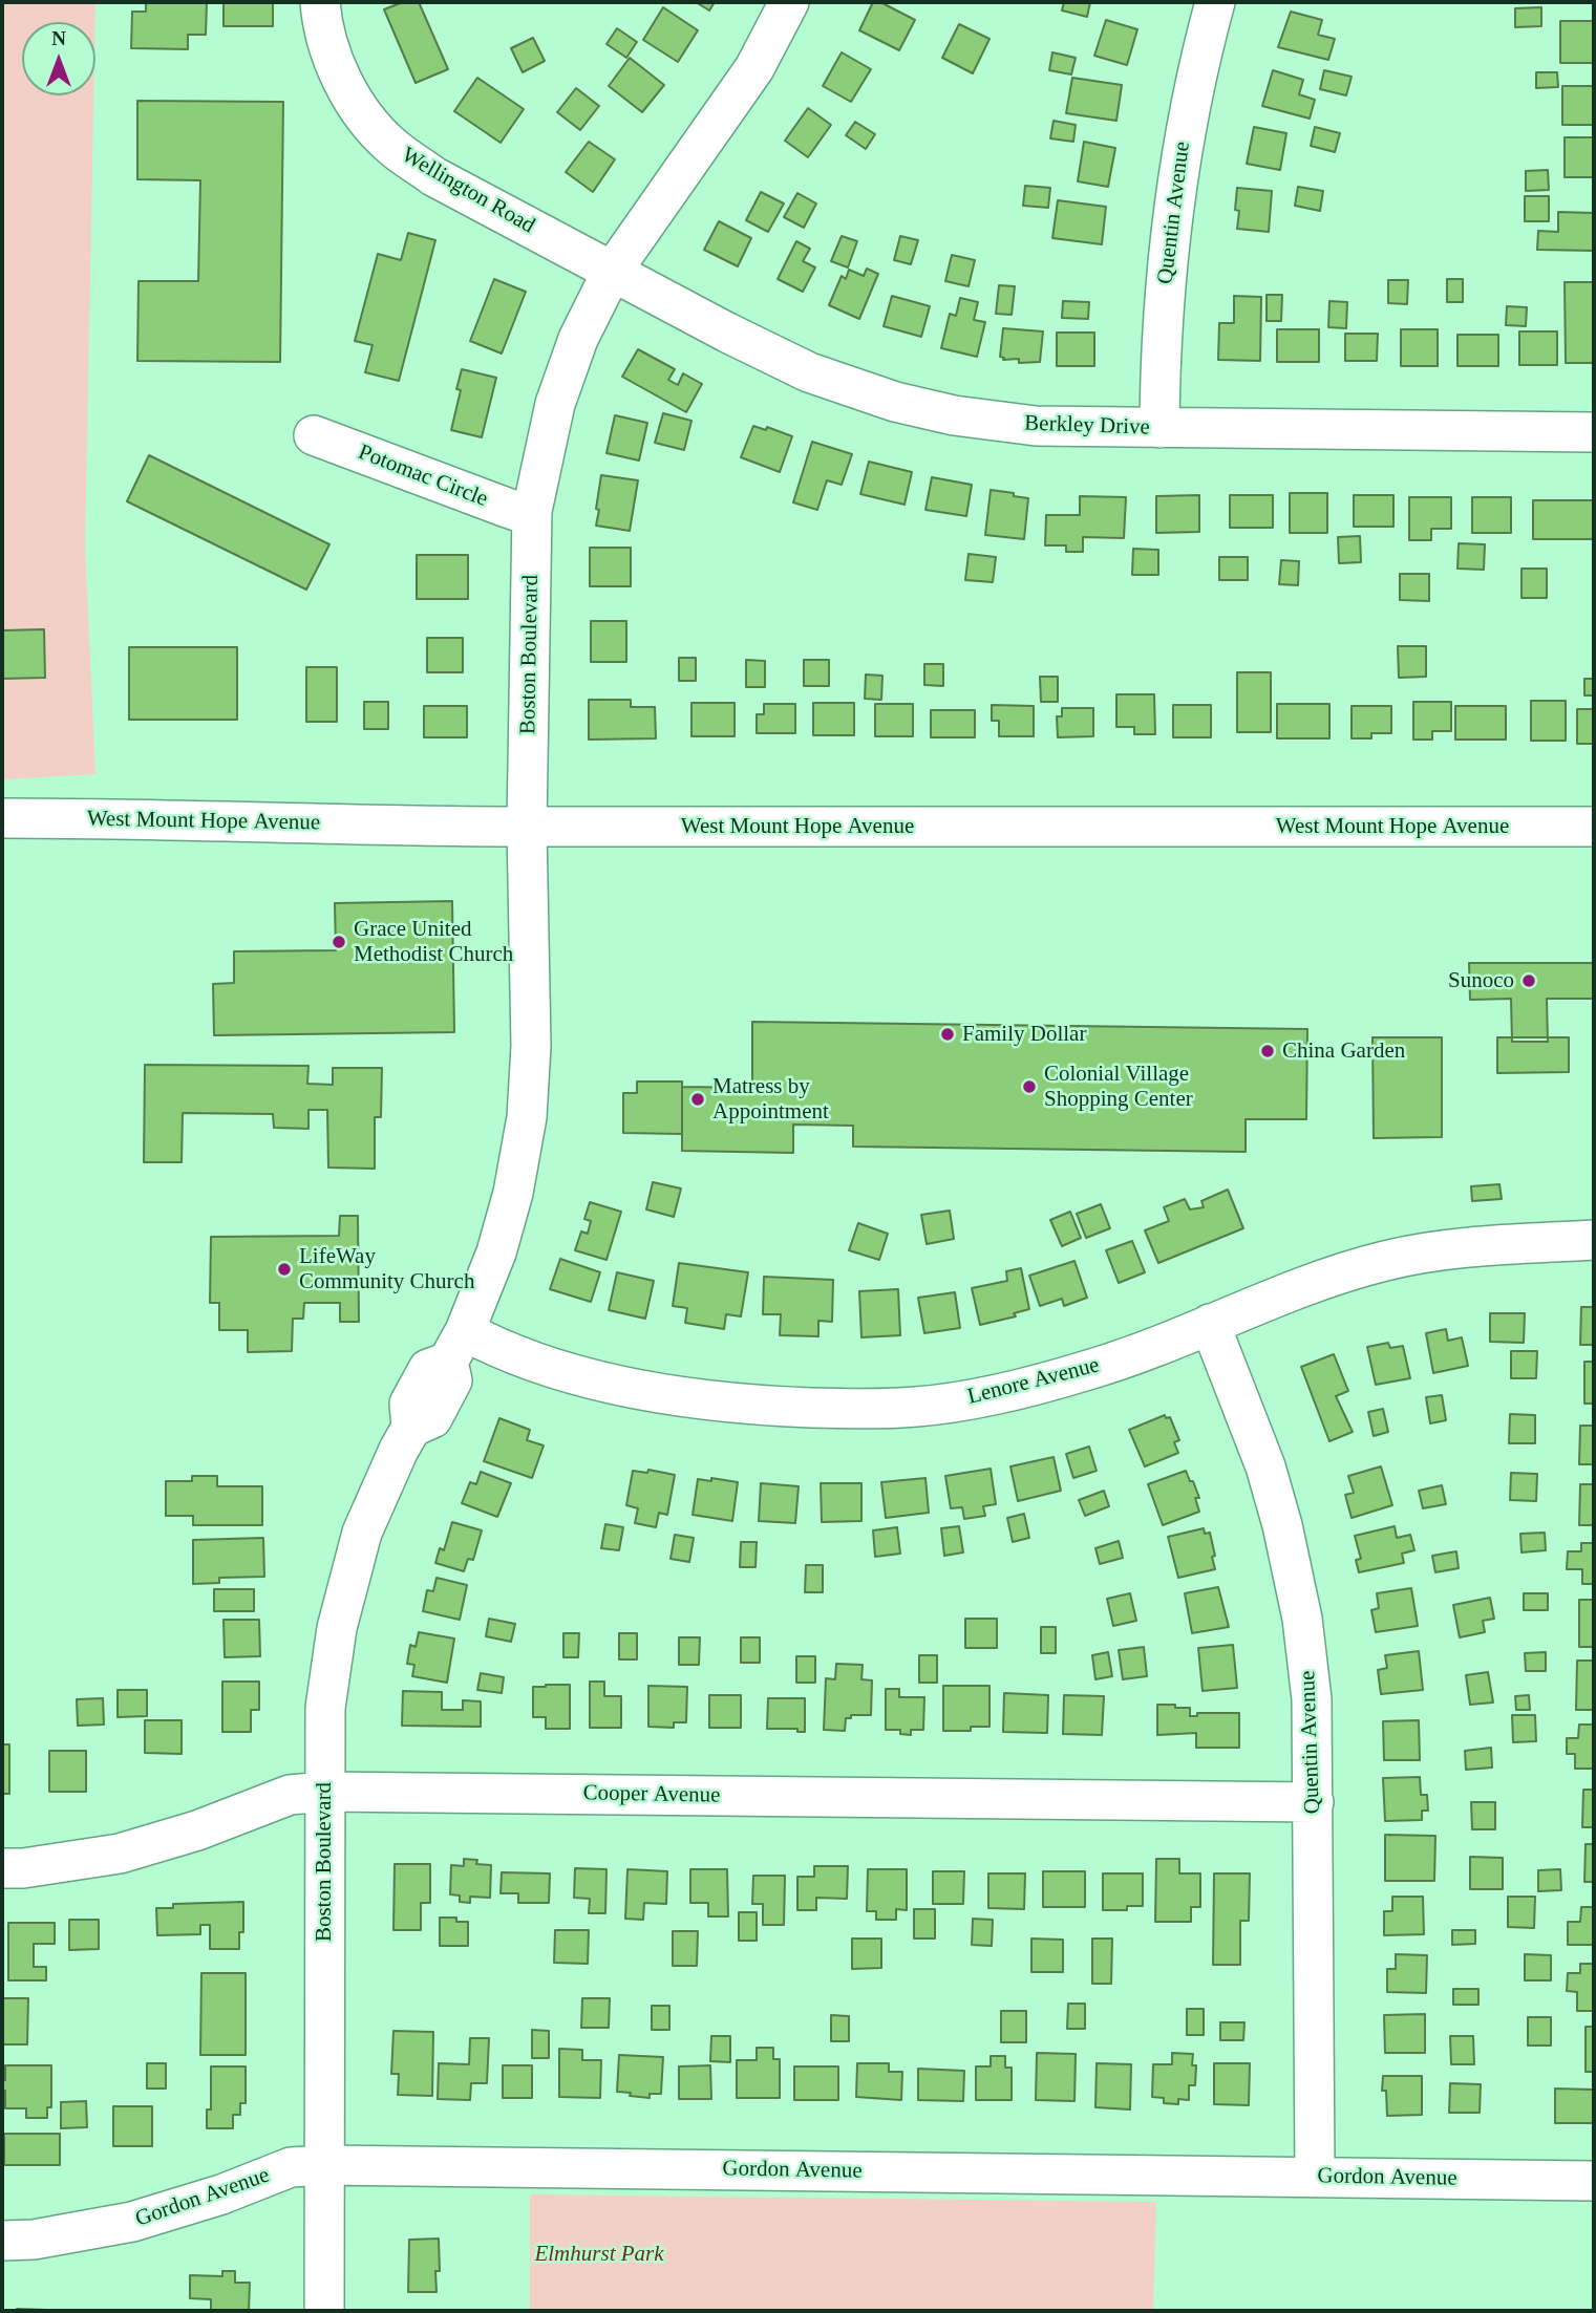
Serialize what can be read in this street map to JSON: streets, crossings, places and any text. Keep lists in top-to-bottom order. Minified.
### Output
{"streets":{"street":["Wellington Road","Quentin Avenue","Berkley Drive","Potomac Circle","Boston Boulevard","West Mount Hope Avenue","Lenore Avenue","Cooper Avenue","Gordon Avenue"]},"crossings":[["Wellington Road","Berkley Drive"],["Wellington Road","Boston Boulevard"],["Quentin Avenue","Berkley Drive"],["Quentin Avenue","Lenore Avenue"],["Quentin Avenue","Cooper Avenue"],["Quentin Avenue","Gordon Avenue"],["Berkley Drive","Boston Boulevard"],["Potomac Circle","Boston Boulevard"],["Boston Boulevard","West Mount Hope Avenue"],["Boston Boulevard","Lenore Avenue"],["Boston Boulevard","Cooper Avenue"],["Boston Boulevard","Gordon Avenue"]],"parks":["Elmhurst Park"],"places":["Grace United Methodist Church","Sunoco","Family Dollar","China Garden","Colonial Village Shopping Center","Matress by Appointment","LifeWay Community Church"],"north":"top"}
